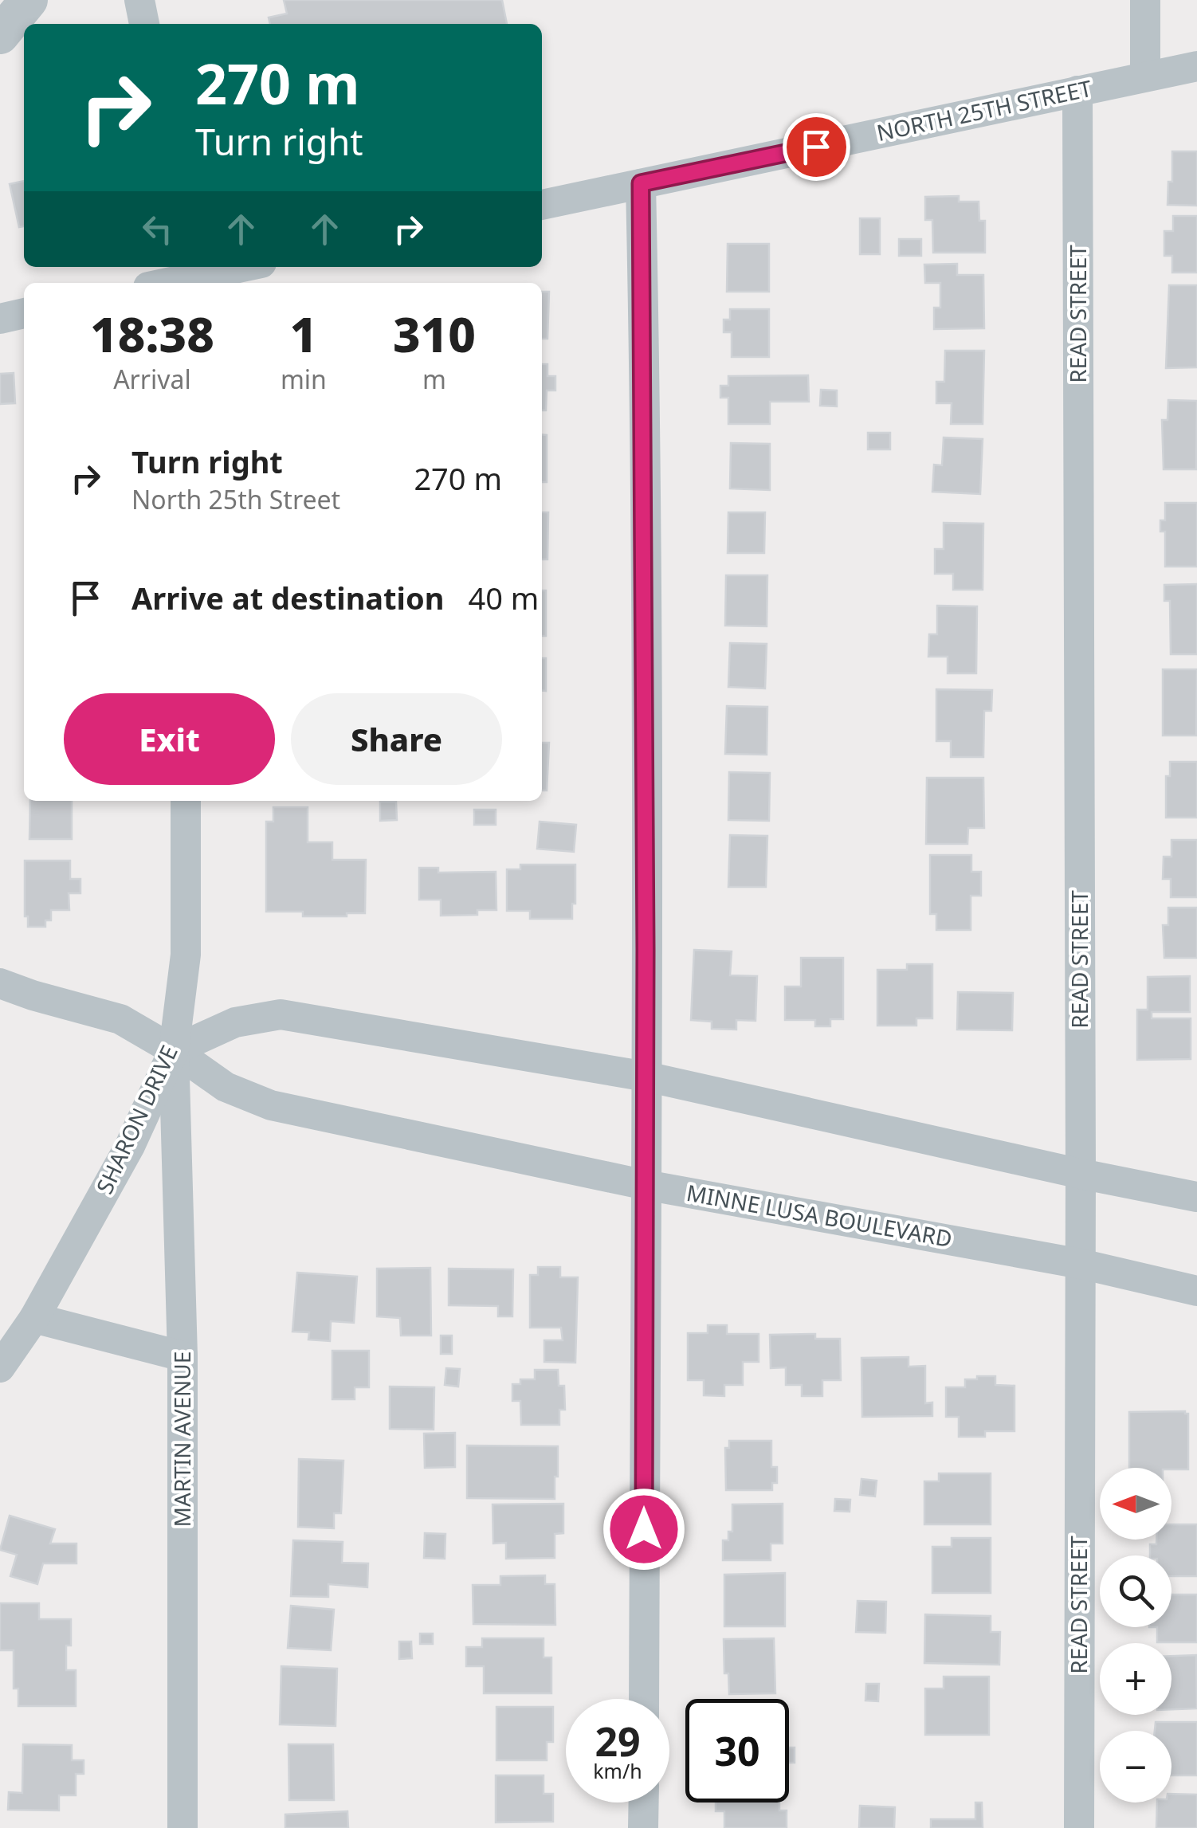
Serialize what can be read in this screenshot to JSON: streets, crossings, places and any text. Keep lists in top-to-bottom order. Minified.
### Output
{"streets":{"street":["NORTH 25TH STREET","READ STREET","SHARON DRIVE","MINNE LUSA BOULEVARD","MARTIN AVENUE"]},"crossings":[["NORTH 25TH STREET","READ STREET"],["READ STREET","MINNE LUSA BOULEVARD"],["SHARON DRIVE","MINNE LUSA BOULEVARD"],["SHARON DRIVE","MARTIN AVENUE"],["MINNE LUSA BOULEVARD","MARTIN AVENUE"]],"north":"left","page":{"turn":["270 m","Turn right"],"eta":["18:38","Arrival","1","min","310","m"],"list":[{"name":"Turn right","note":"North 25th Street","value":"270 m"},{"name":"Arrive at destination","value":"40 m"}],"buttons":["Exit","Share"],"map_buttons":["+","−"],"speed":"29 km/h","limit":"30"}}
